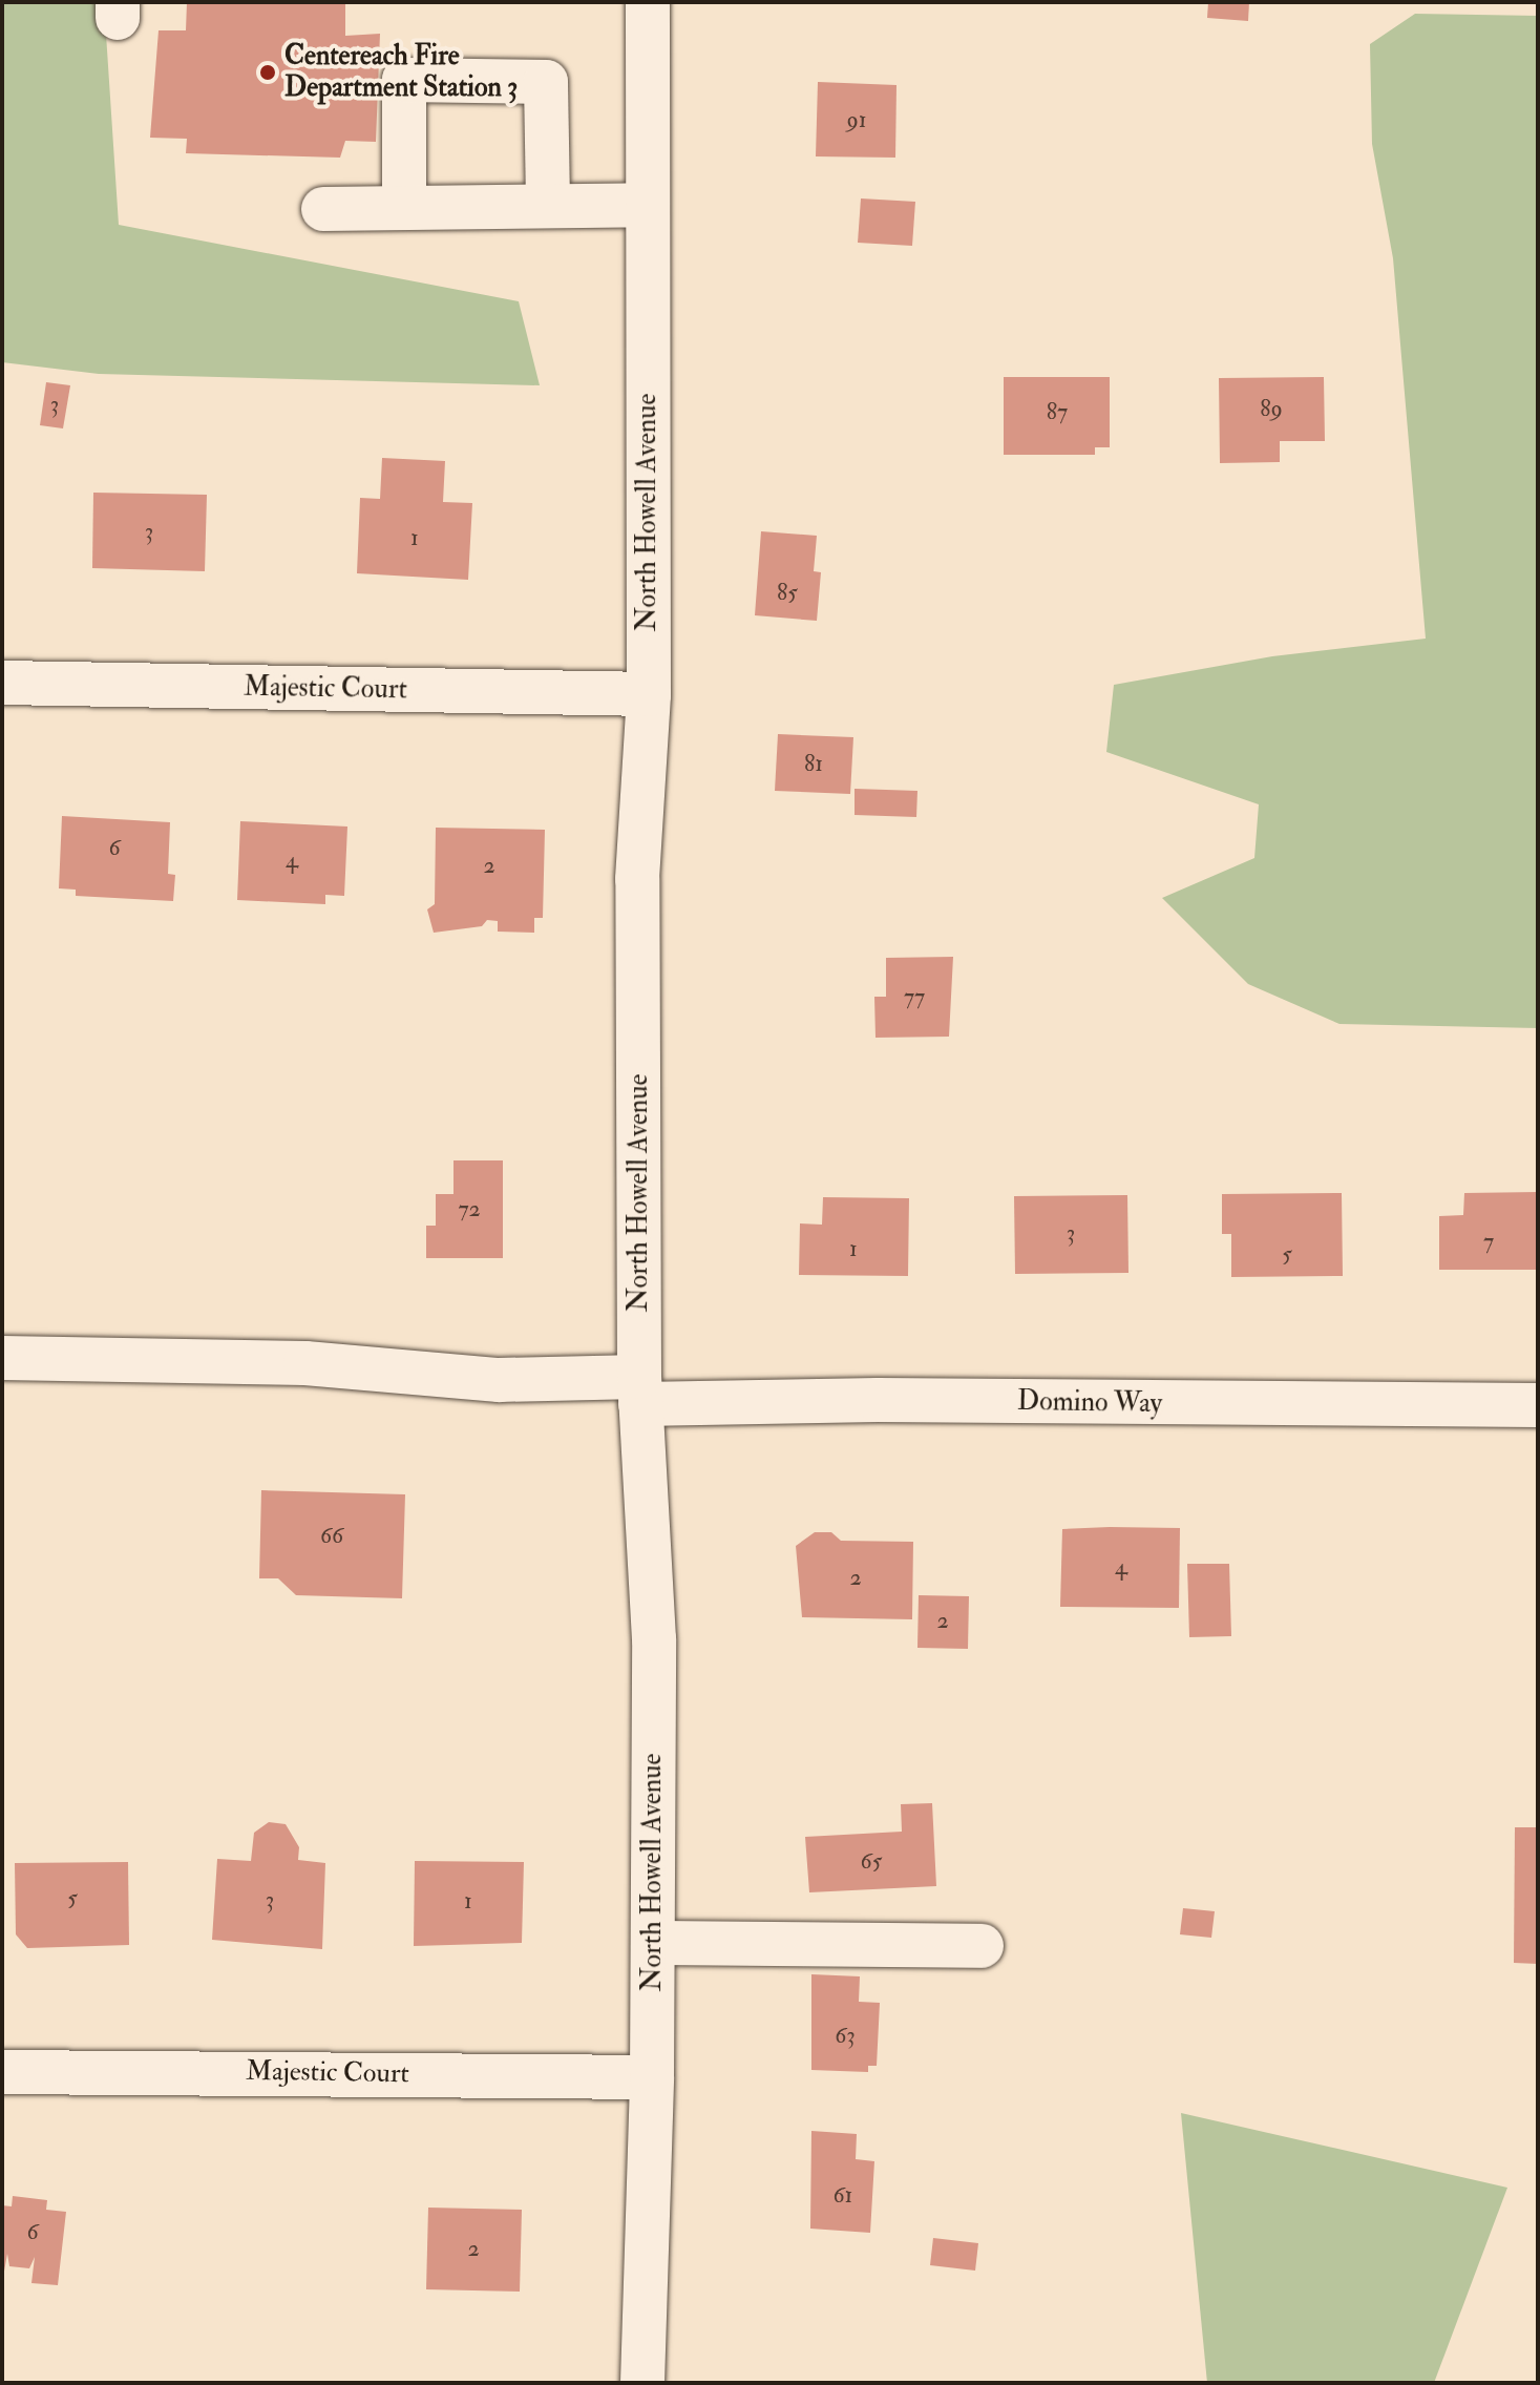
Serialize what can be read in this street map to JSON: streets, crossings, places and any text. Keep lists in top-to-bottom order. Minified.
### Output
{"streets":{"street":["North Howell Avenue","Majestic Court","Domino Way"]},"crossings":[["North Howell Avenue","Majestic Court"],["North Howell Avenue","Domino Way"]],"places":["Centereach Fire Department Station 3"],"house_numbers":["91","3","89","87","3","1","85","81","6","4","2","77","72","3","7","1","5","66","4","2","2","65","5","3","1","63","61","6","2"]}
